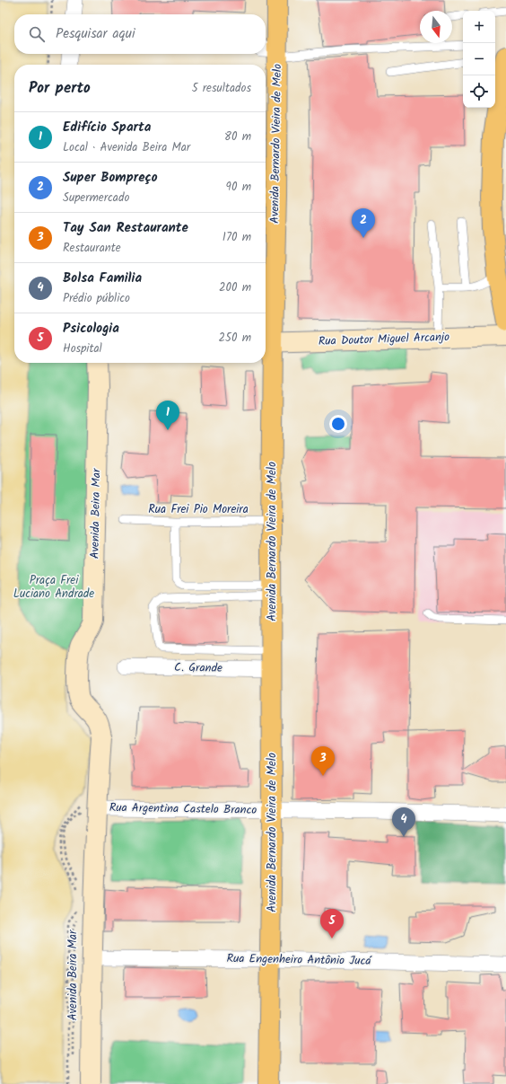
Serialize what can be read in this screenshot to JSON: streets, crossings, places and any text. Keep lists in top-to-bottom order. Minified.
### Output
{"streets":{"main road":["Avenida Bernardo Vieira de Melo","Rua Doutor Miguel Arcanjo","Avenida Beira Mar"],"street":["C. Grande","Rua Argentina Castelo Branco","Rua Engenheiro Antônio Jucá"],"lane":["Rua Frei Pio Moreira"]},"crossings":[["Avenida Bernardo Vieira de Melo","Rua Doutor Miguel Arcanjo"],["Avenida Bernardo Vieira de Melo","Rua Frei Pio Moreira"],["Avenida Bernardo Vieira de Melo","C. Grande"],["Avenida Bernardo Vieira de Melo","Rua Argentina Castelo Branco"],["Avenida Bernardo Vieira de Melo","Rua Engenheiro Antônio Jucá"],["Avenida Beira Mar","Rua Argentina Castelo Branco"],["Avenida Beira Mar","Rua Engenheiro Antônio Jucá"]],"parks":["Praça Frei Luciano Andrade"],"north":"bottom","page":{"map_buttons":["+","−"],"search":"Pesquisar aqui","heading":["Por perto","5 resultados"],"list":[{"mark":"1","name":"Edifício Sparta","note":"Local · Avenida Beira Mar","value":"80 m"},{"mark":"2","name":"Super Bompreço","note":"Supermercado","value":"90 m"},{"mark":"3","name":"Tay San Restaurante","note":"Restaurante","value":"170 m"},{"mark":"4","name":"Bolsa Familia","note":"Prédio público","value":"200 m"},{"mark":"5","name":"Psicologia","note":"Hospital","value":"250 m"}],"pins":["2","1","3","4","5"]}}
